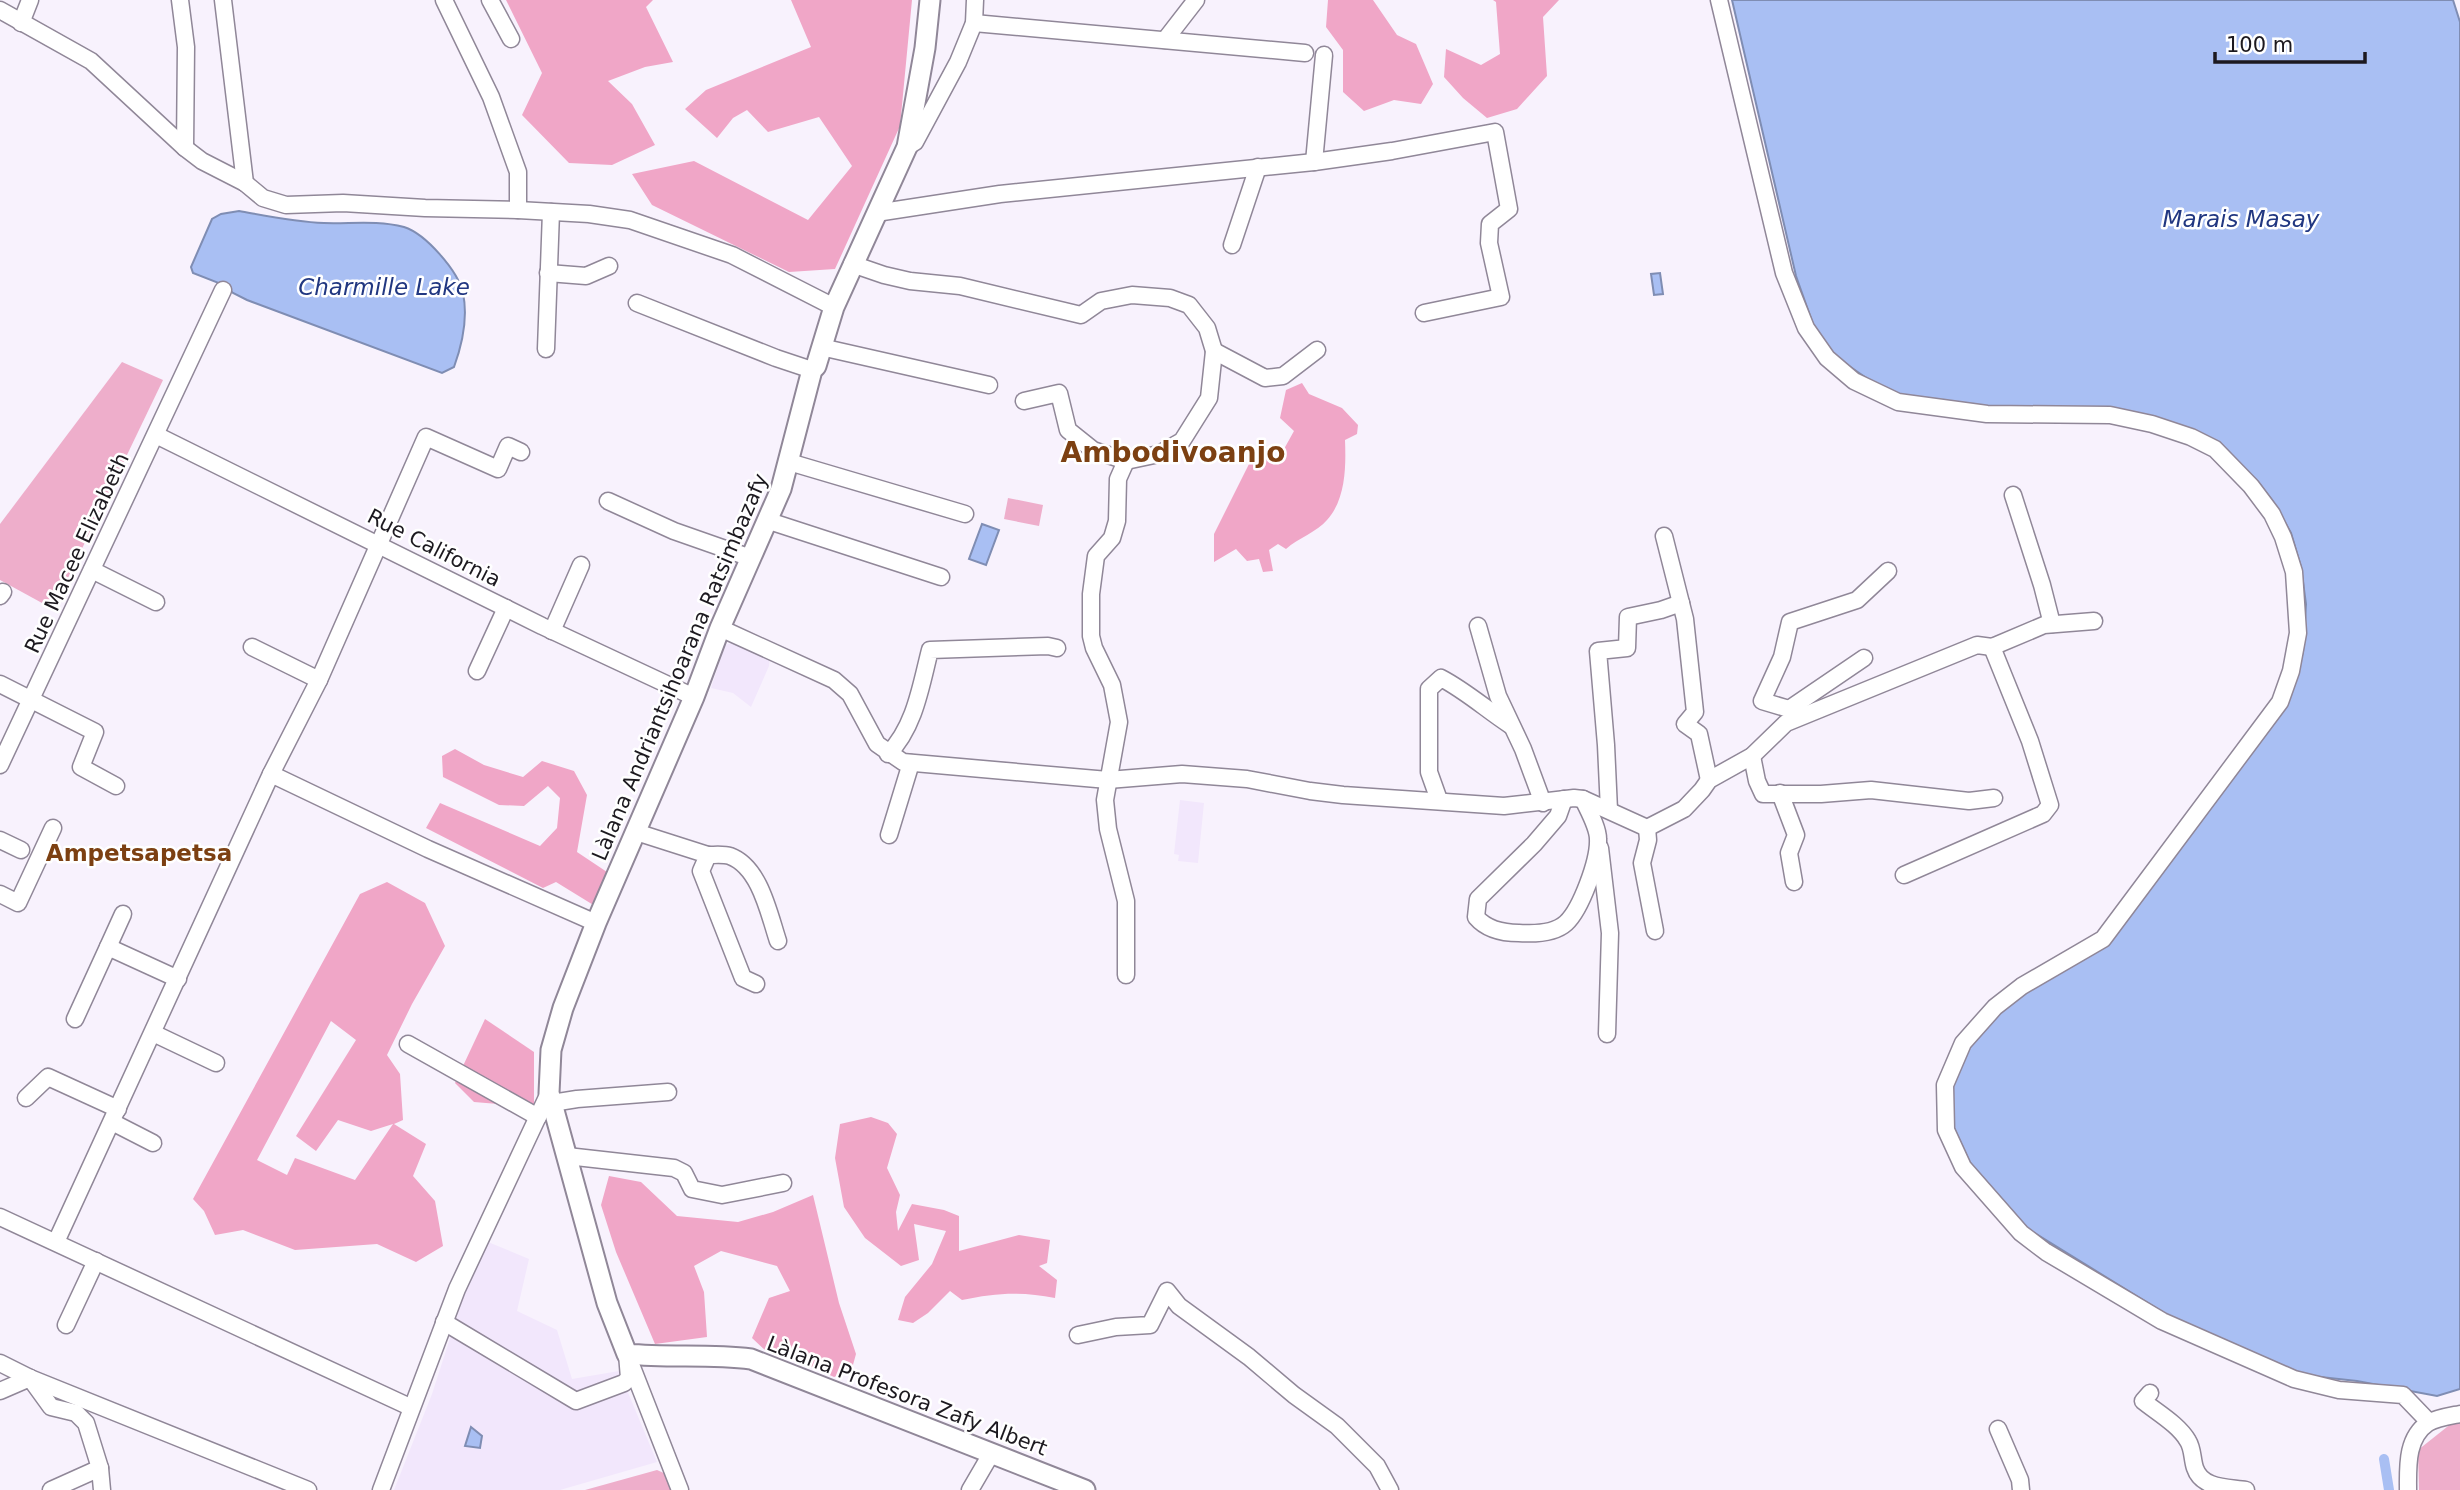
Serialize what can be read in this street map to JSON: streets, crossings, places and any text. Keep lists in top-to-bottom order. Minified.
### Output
{"streets":{"main road":["Làlana Andriantsihoarana Ratsimbazafy","Làlana Profesora Zafy Albert"],"street":["Rue California","Rue Macee Elizabeth"]},"crossings":[["Rue California","Rue Macee Elizabeth"],["Rue California","Làlana Andriantsihoarana Ratsimbazafy"],["Làlana Andriantsihoarana Ratsimbazafy","Làlana Profesora Zafy Albert"]],"districts":["Ambodivoanjo","Ampetsapetsa"],"water":["Marais Masay","Charmille Lake"],"scale_bar":"100 m"}
